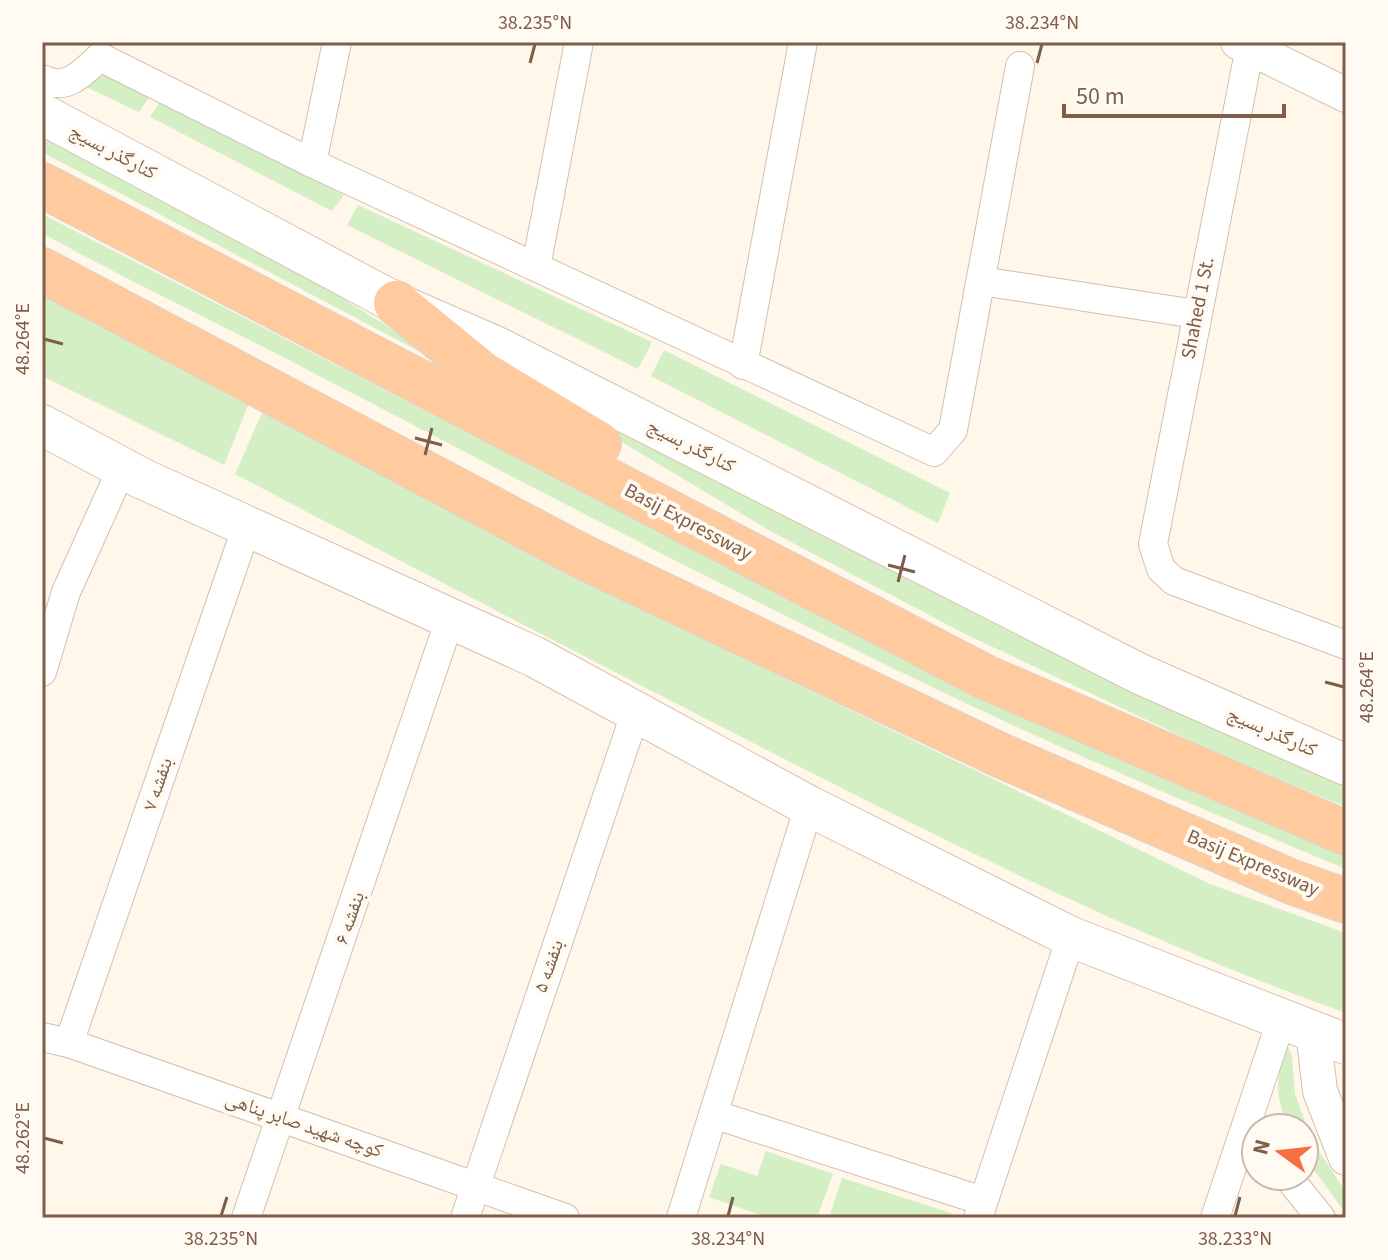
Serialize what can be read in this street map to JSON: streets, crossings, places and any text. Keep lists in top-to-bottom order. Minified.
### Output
{"streets":{"highway":["Basij Expressway"],"main road":["کنارگذر بسیج"],"street":["Shahed 1 St.","بنفشه ۷","بنفشه ۶","بنفشه ۵","کوچه شهید صابر پناهی"]},"crossings":[["بنفشه ۷","کوچه شهید صابر پناهی"],["بنفشه ۶","کوچه شهید صابر پناهی"],["بنفشه ۵","کوچه شهید صابر پناهی"]],"scale_bar":"50 m","north":"left","coordinates":["38.235°N","38.234°N","48.264°E","48.262°E","38.233°N"]}
